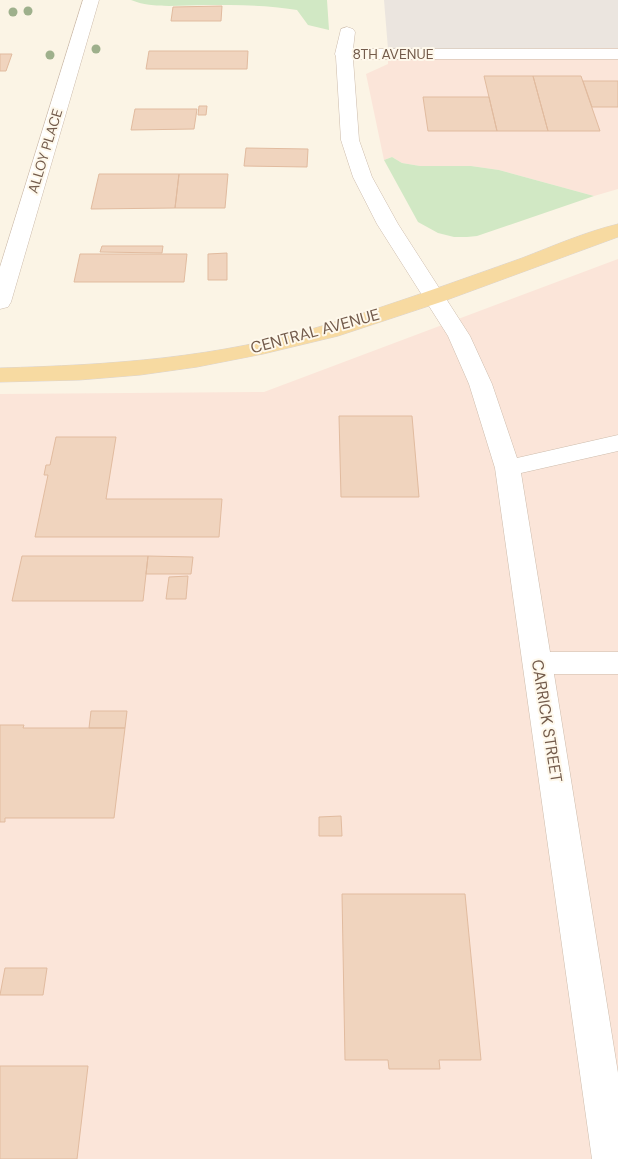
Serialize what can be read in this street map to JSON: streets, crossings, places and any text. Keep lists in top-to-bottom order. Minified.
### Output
{"streets":{"main road":["CENTRAL AVENUE"],"street":["8TH AVENUE","ALLOY PLACE","CARRICK STREET"]},"crossings":[["8TH AVENUE","CENTRAL AVENUE"],["8TH AVENUE","CARRICK STREET"],["CENTRAL AVENUE","CARRICK STREET"]]}
